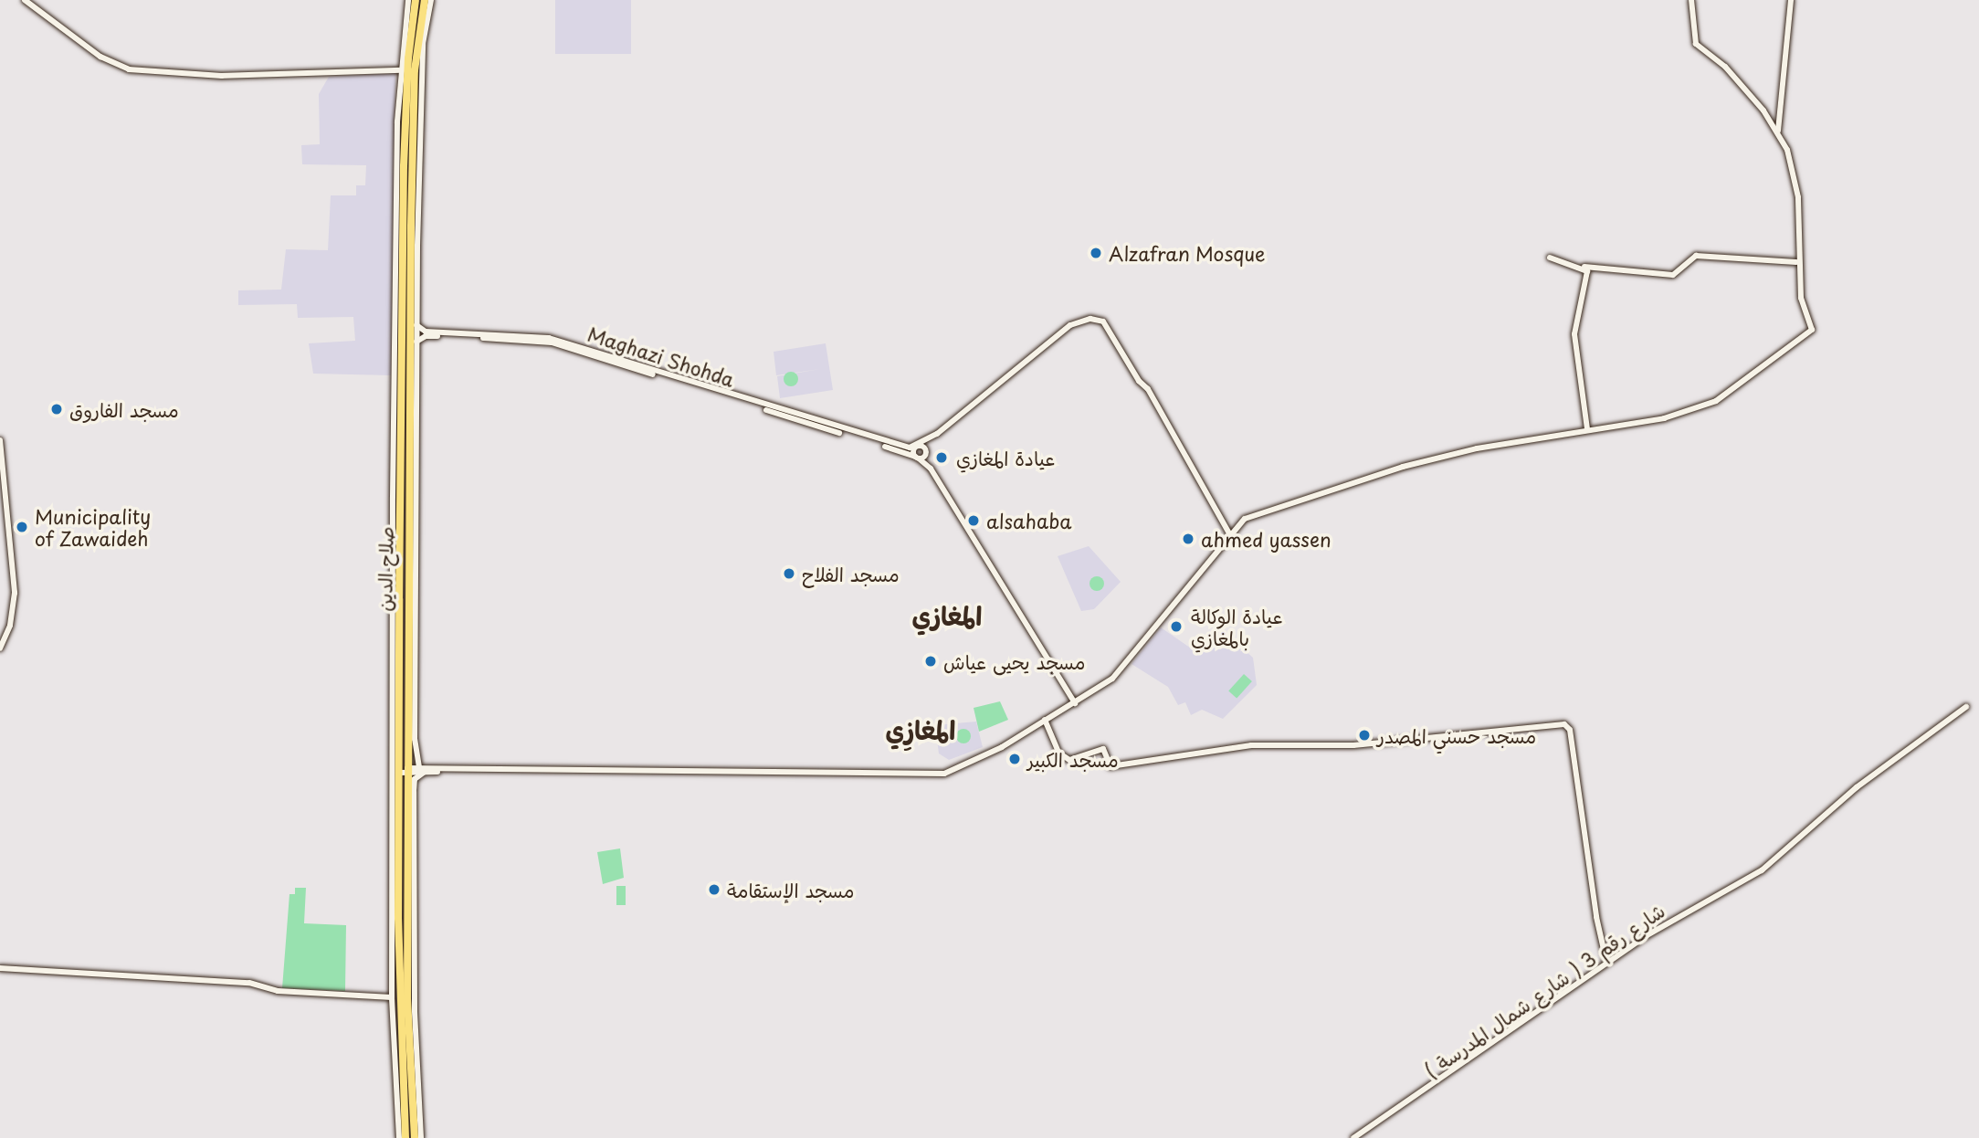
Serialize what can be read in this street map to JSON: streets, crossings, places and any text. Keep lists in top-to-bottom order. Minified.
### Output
{"streets":{"highway":["صلاح الدين"],"street":["Maghazi Shohda","شارع رقم 3 ( شارع شمال المدرسة )"]},"crossings":[["Maghazi Shohda","صلاح الدين"]],"districts":["المغازي","المغازِي"],"places":["Alzafran Mosque","مسجد الفاروق","عيادة المغازي","alsahaba","Municipality of Zawaideh","ahmed yassen","مسجد الفلاح","عيادة الوكالة بالمغازي","مسجد يحيى عياش","مسجد حسني المصدر","مسجد الكبير","مسجد الإستقامة"]}
